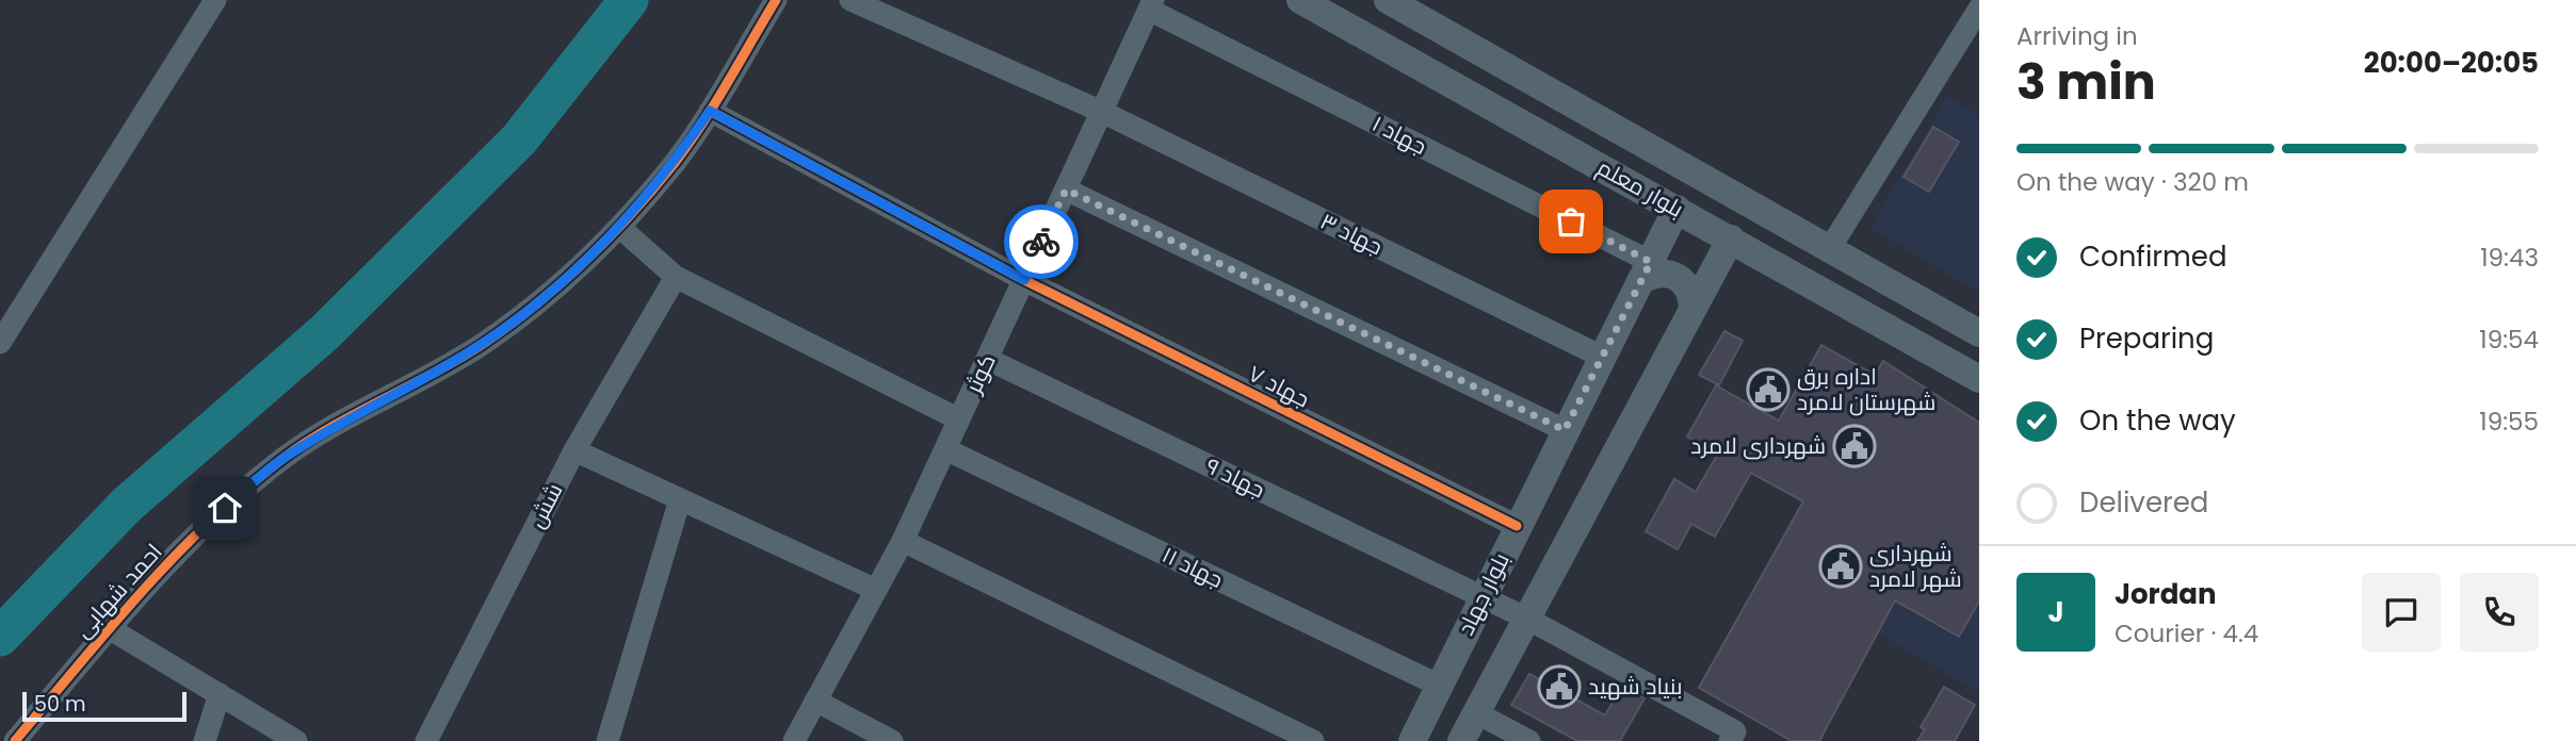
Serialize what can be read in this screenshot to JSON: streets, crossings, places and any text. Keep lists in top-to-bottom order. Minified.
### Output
{"streets":{"street":["جهاد ۱","بلوار معلم","جهاد ۳","کوثر","جهاد ۷","جهاد ۹","شش","جهاد ۱۱","احمد شهابی","بلوار جهاد"]},"crossings":[["جهاد ۱","کوثر"],["جهاد ۱","بلوار جهاد"],["بلوار معلم","بلوار جهاد"],["جهاد ۳","کوثر"],["جهاد ۳","بلوار جهاد"],["کوثر","جهاد ۷"],["کوثر","جهاد ۹"],["کوثر","جهاد ۱۱"],["جهاد ۷","احمد شهابی"],["جهاد ۷","بلوار جهاد"],["جهاد ۹","بلوار جهاد"],["جهاد ۱۱","بلوار جهاد"]],"places":{"public building":["اداره برق شهرستان لامرد","شهرداری لامرد","شهرداری شهر لامرد","بنیاد شهید"]},"scale_bar":"50 m","page":{"heading":["3 min","Arriving in","20:00–20:05"],"panel":["Jordan","Courier · 4.4"],"bar":"On the way · 320 m","list":[["Confirmed","19:43"],["Preparing","19:54"],["On the way","19:55"],"Delivered"],"round":"J","scale":"50 m"}}
